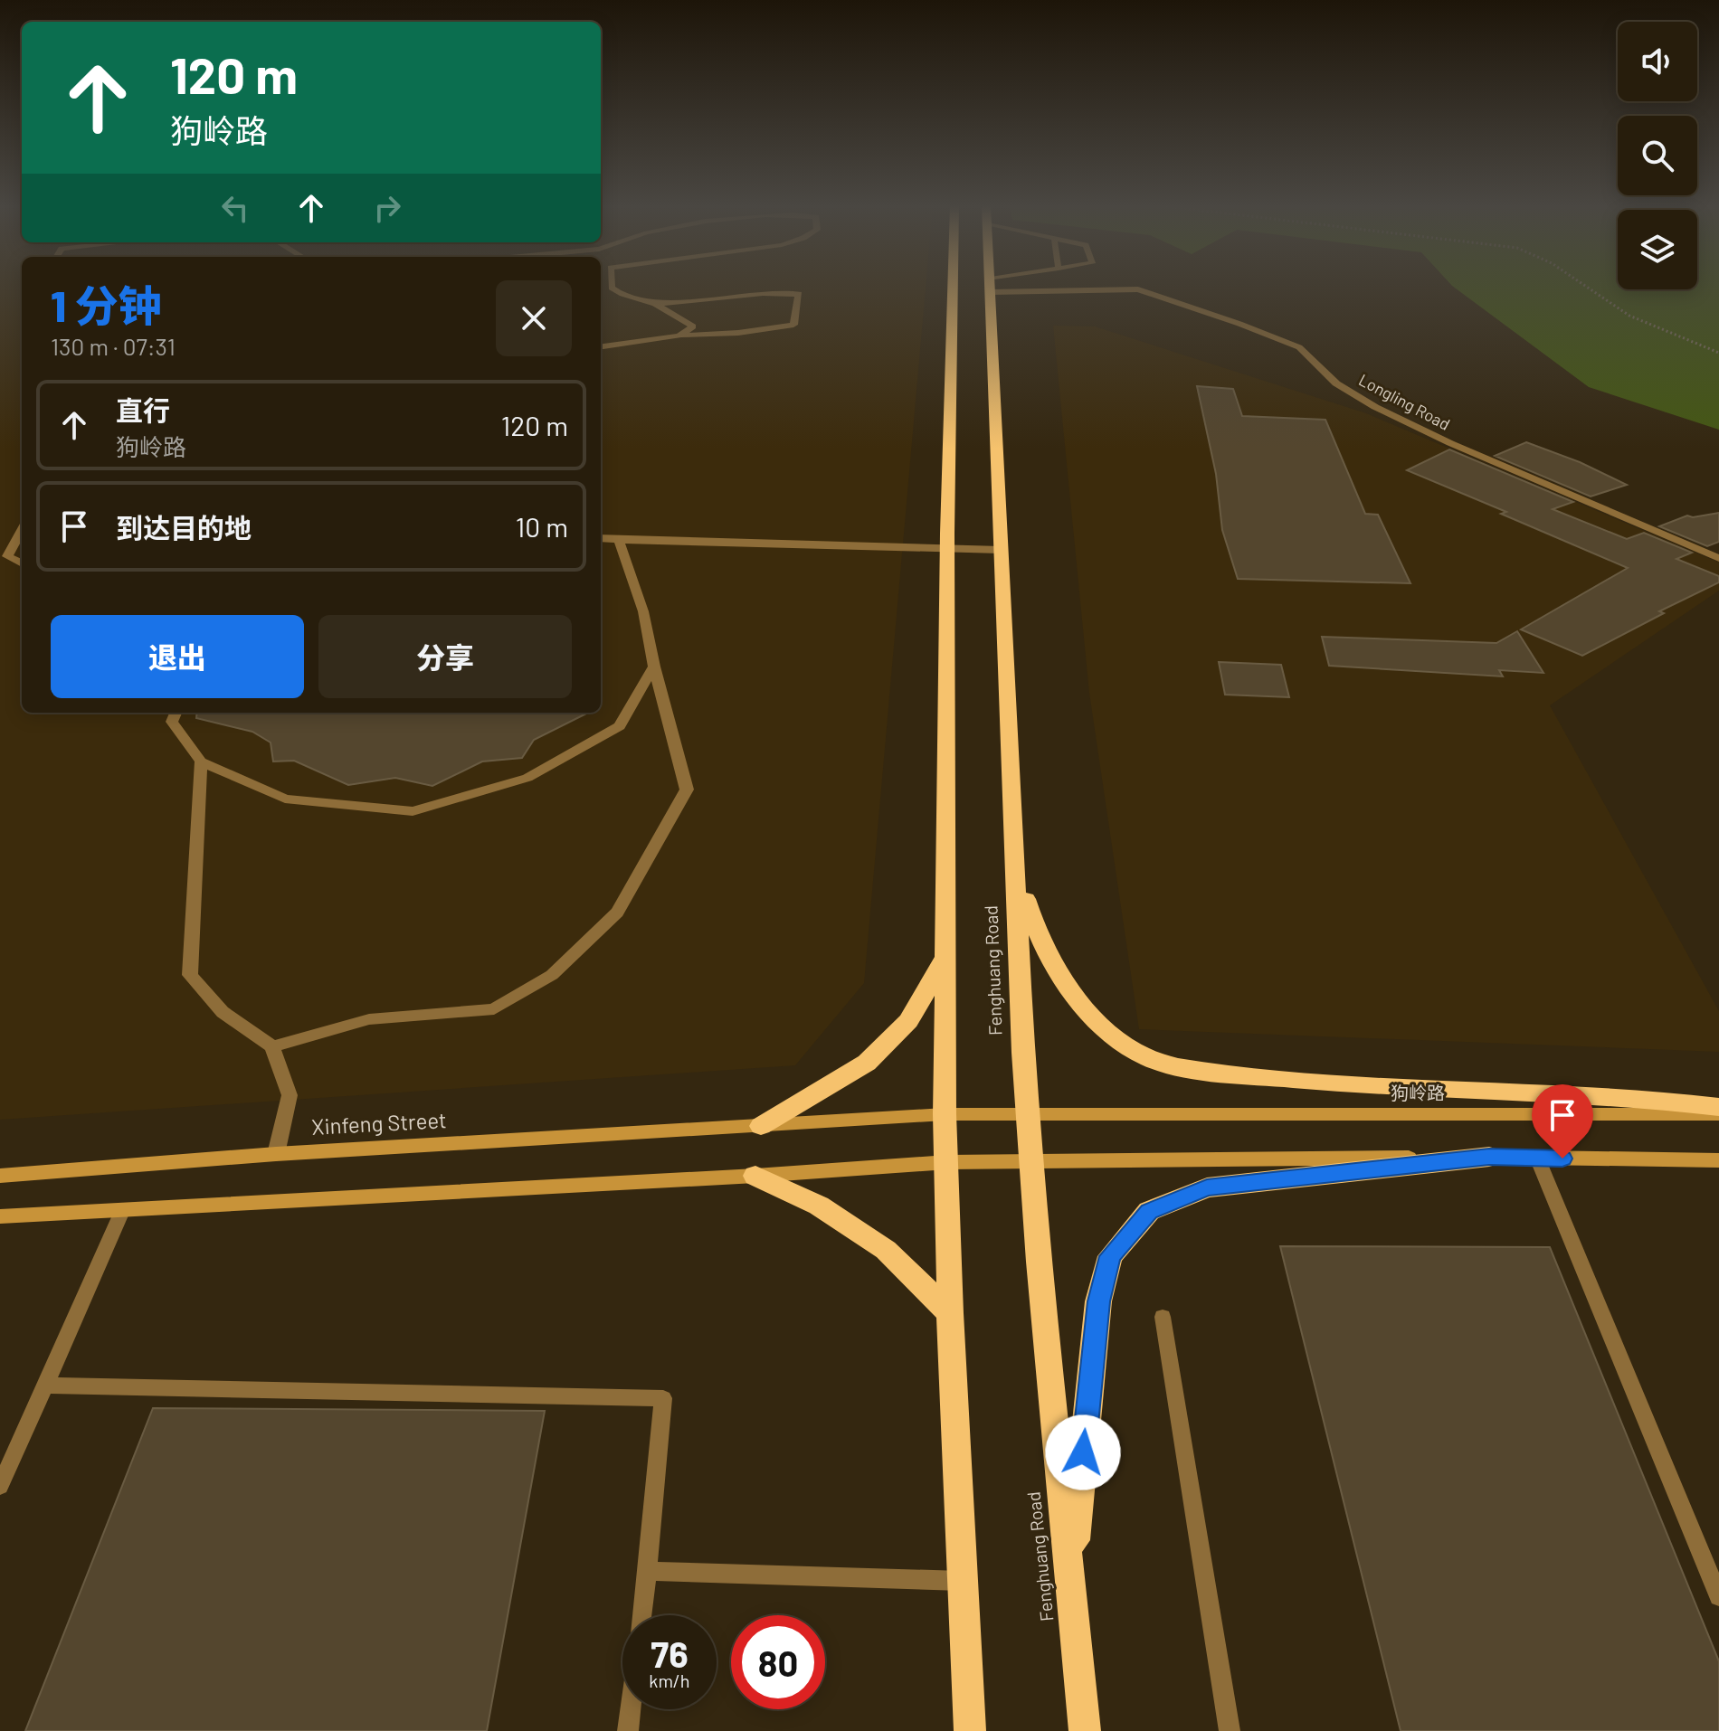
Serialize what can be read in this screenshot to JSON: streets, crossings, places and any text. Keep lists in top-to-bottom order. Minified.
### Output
{"streets":{"highway":["Fenghuang Road"],"main road":["狗岭路","Xinfeng Street"],"street":["Longling Road"]},"crossings":[["Fenghuang Road","狗岭路"],["狗岭路","Xinfeng Street"]],"page":{"turn":["120 m","狗岭路"],"heading":["1 分钟","130 m · 07:31"],"list":[{"name":"直行","note":"狗岭路","value":"120 m"},{"name":"到达目的地","value":"10 m"}],"buttons":["退出","分享"],"speed":"76 km/h","limit":"80"}}
